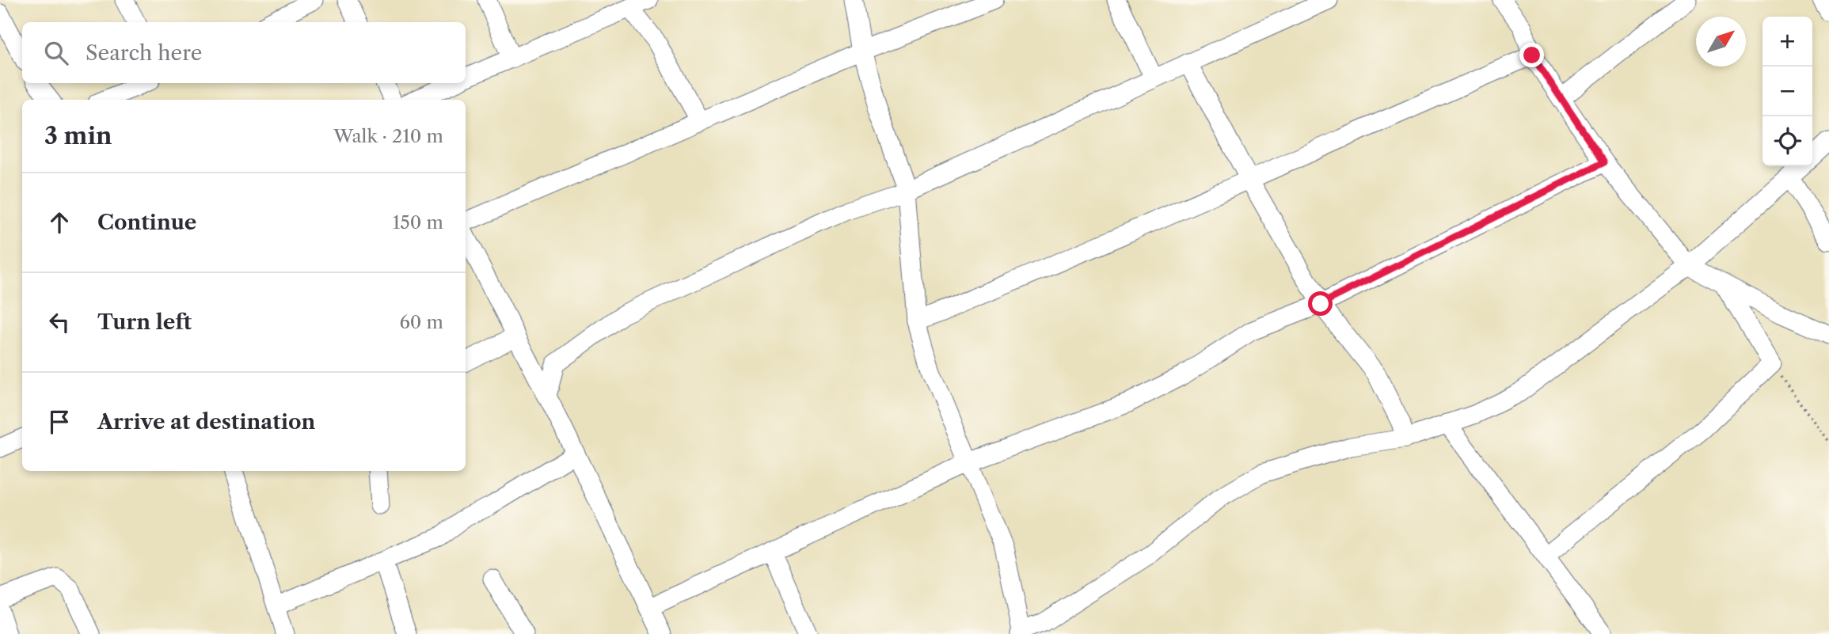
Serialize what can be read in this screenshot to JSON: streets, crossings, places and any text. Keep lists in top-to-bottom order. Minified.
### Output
{"north":"top right","page":{"map_buttons":["+","−"],"search":"Search here","heading":["3 min","Walk · 210 m"],"list":[["Continue","150 m"],["Turn left","60 m"],"Arrive at destination"]}}
